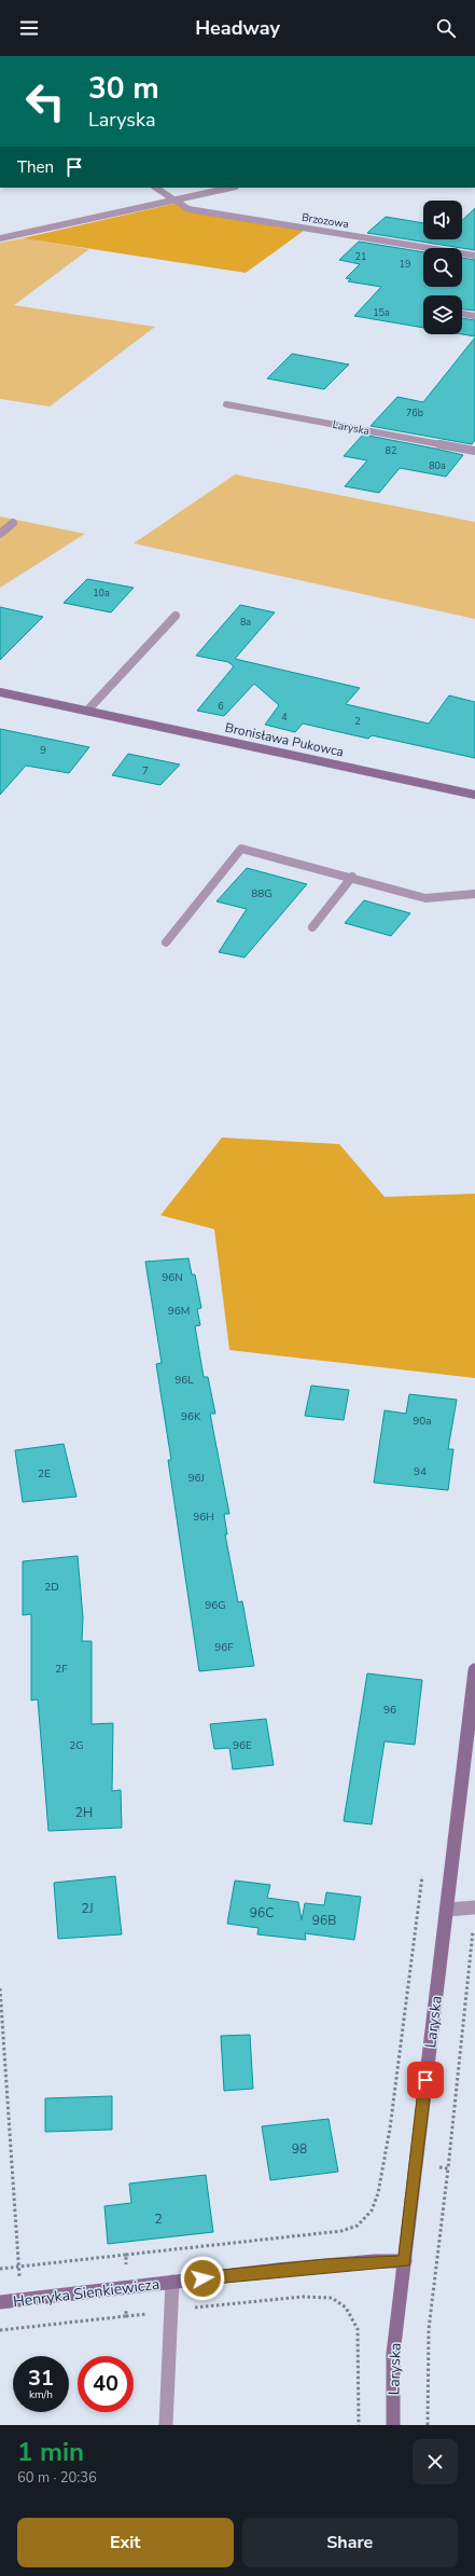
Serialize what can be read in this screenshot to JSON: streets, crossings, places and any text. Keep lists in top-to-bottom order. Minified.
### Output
{"streets":{"street":["Brzozowa","Laryska","Bronisława Pukowca","Henryka Sienkiewicza"]},"crossings":[["Laryska","Henryka Sienkiewicza"]],"house_numbers":["21","19","15a","76b","82","80a","10a","8a","6","4","2","9","7","88G","96N","96M","96L","96K","90a","94","2E","96J","96H","2D","96G","96F","2F","96","2G","96E","2H","2J","96C","96B","98","2"],"page":{"header":"Headway","turn":["30 m","Laryska"],"then":"Then","speed":"31 km/h","limit":"40","heading":["1 min","60 m · 20:36"],"buttons":["Exit","Share"]}}
